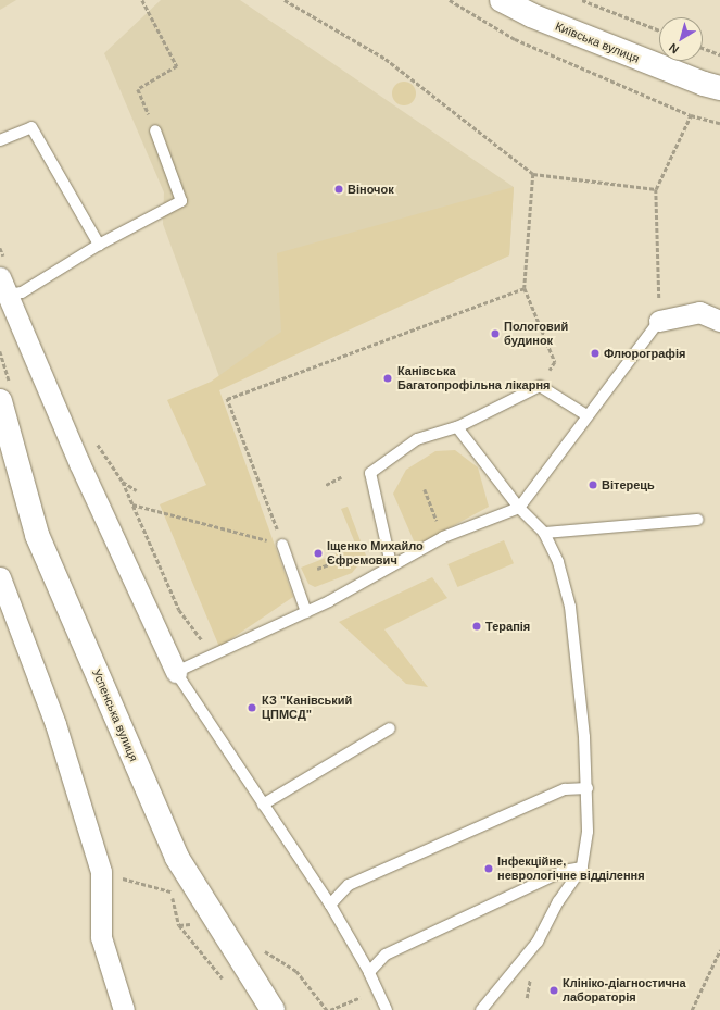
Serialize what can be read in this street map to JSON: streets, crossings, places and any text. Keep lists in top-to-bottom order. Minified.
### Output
{"streets":{"street":["Київська вулиця","Успенська вулиця"]},"places":["Віночок","Пологовий будинок","Флюрографія","Канівська Багатопрофільна лікарня","Вітерець","Іщенко Михайло Єфремович","Терапія","КЗ \"Канівський ЦПМСД\"","Інфекційне, неврологічне відділення","Клініко-діагностична лабораторія"],"north":"bottom left"}
